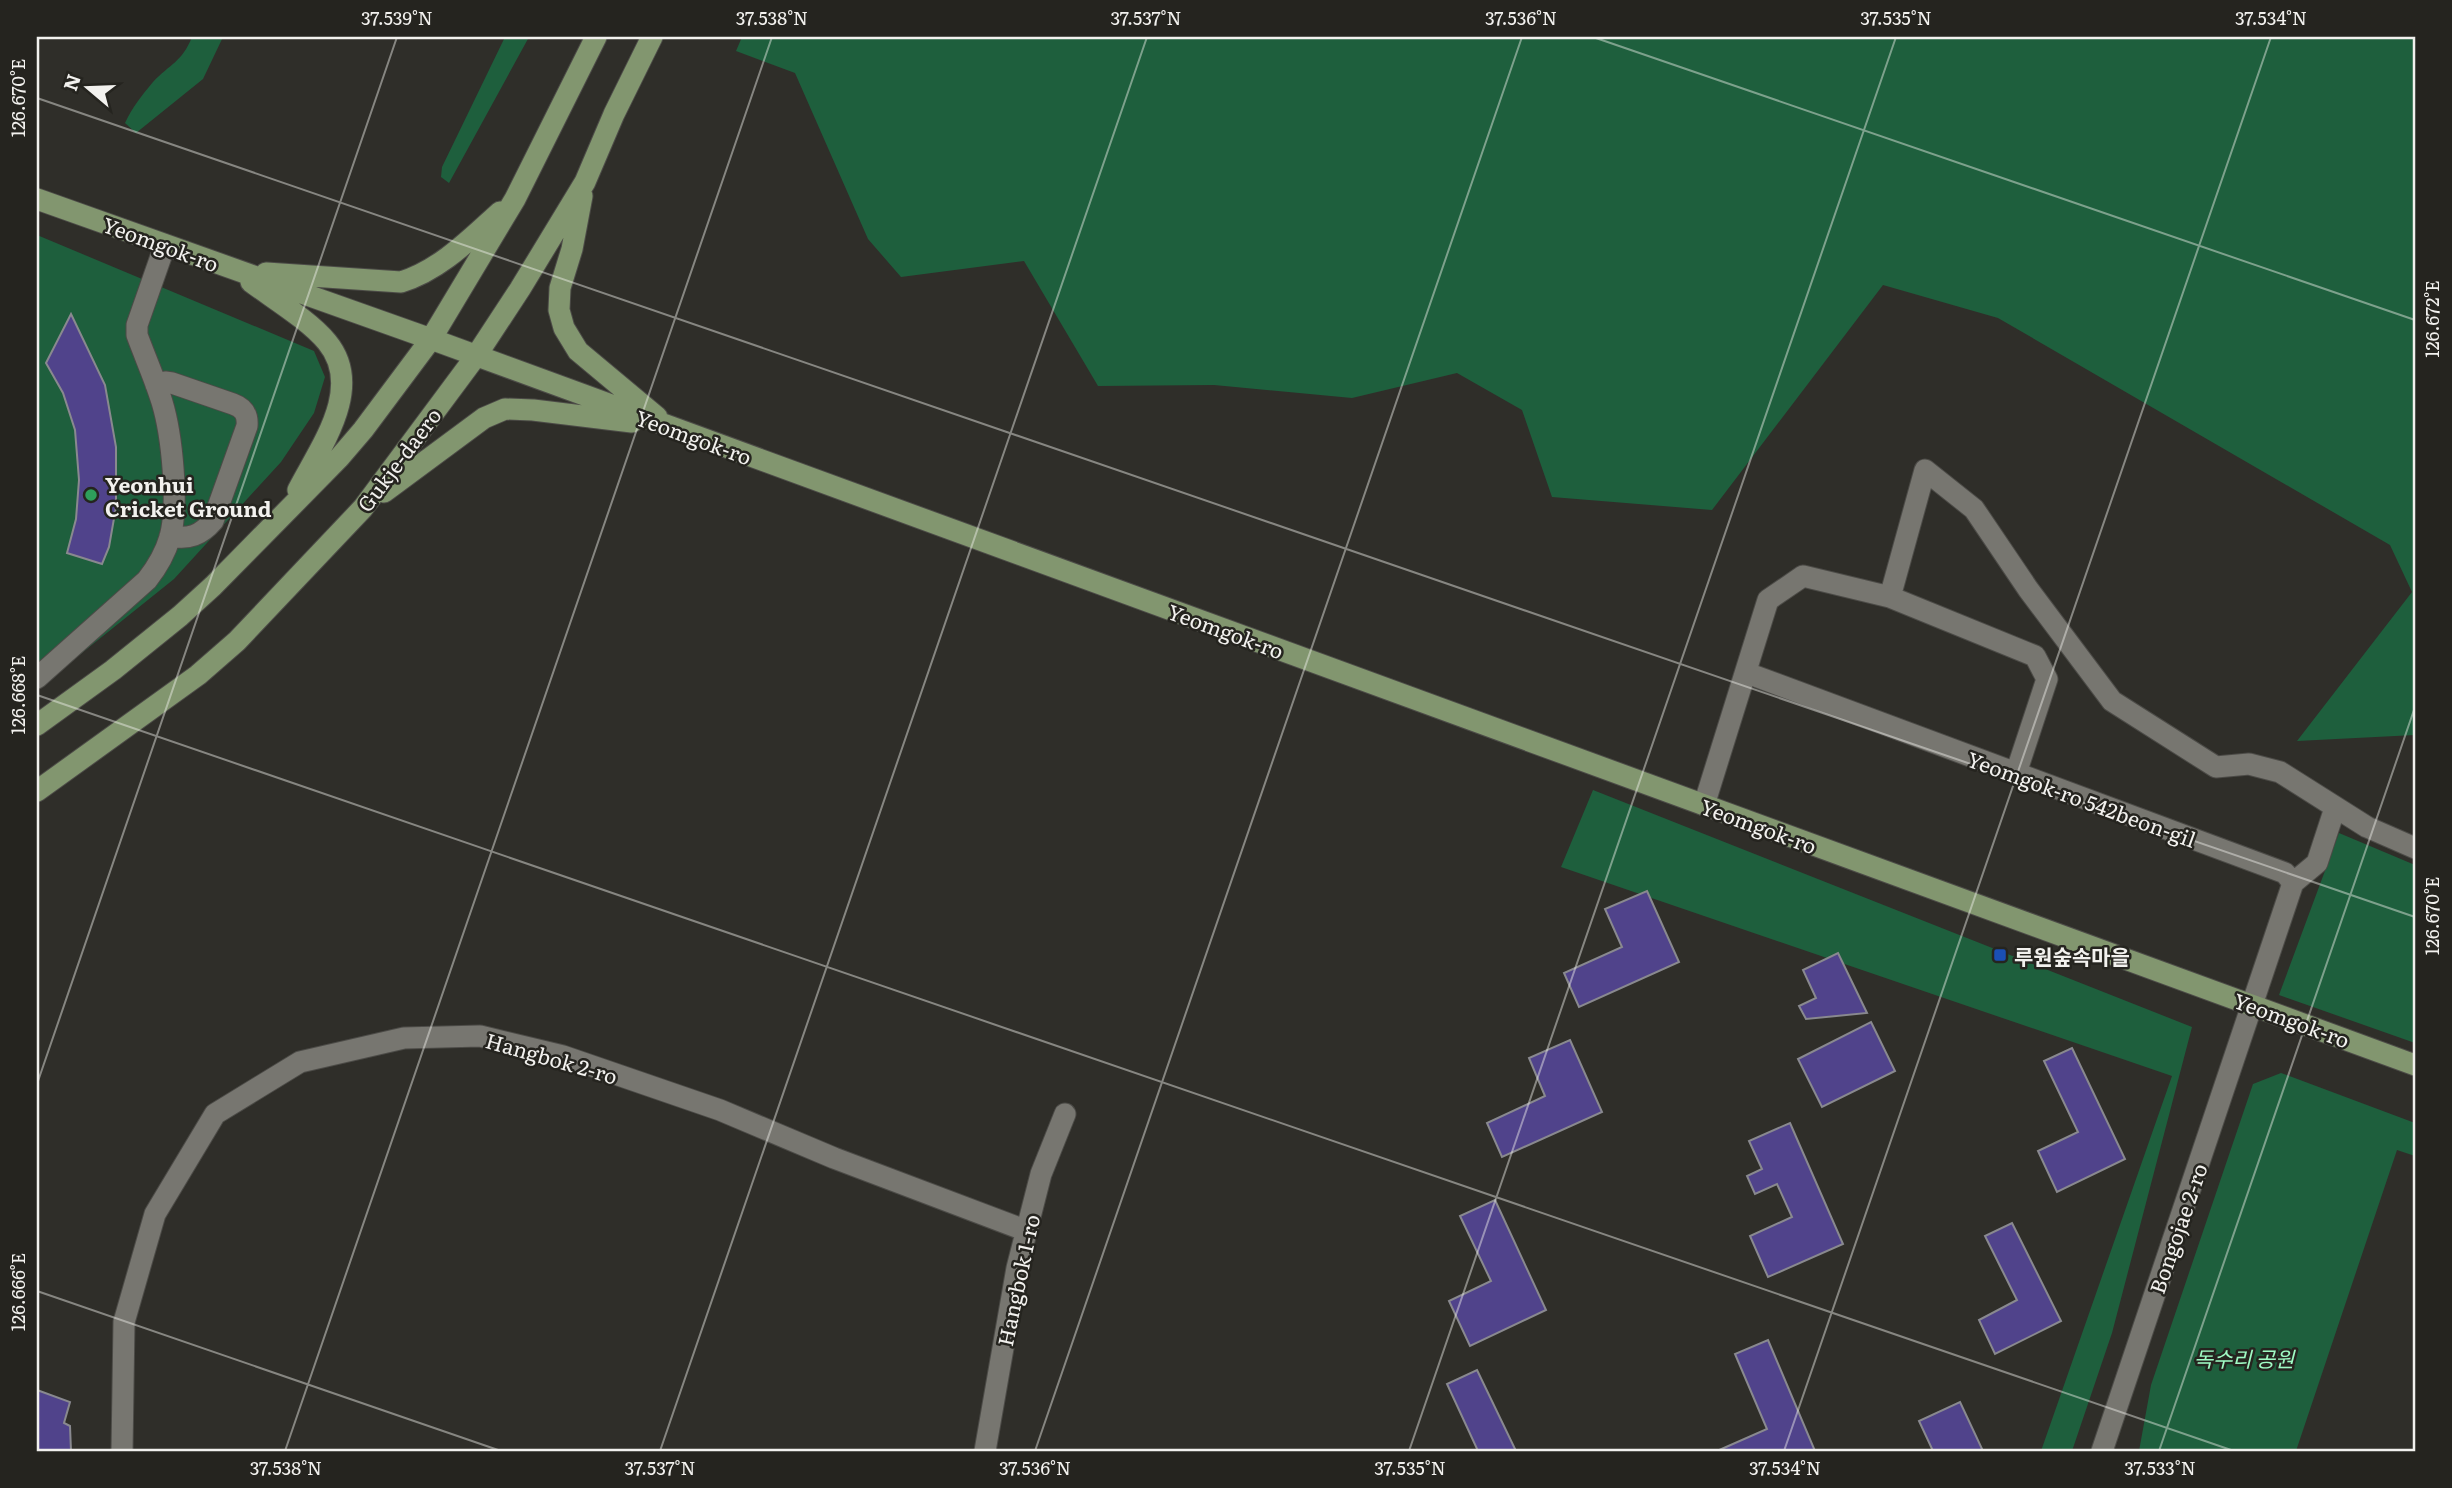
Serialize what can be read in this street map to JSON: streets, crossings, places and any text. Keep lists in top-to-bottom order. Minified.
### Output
{"streets":{"main road":["Yeomgok-ro","Gukje-daero"],"street":["Yeomgok-ro 542beon-gil","Hangbok 2-ro","Bongojae 2-ro","Hangbok 1-ro"]},"crossings":[["Yeomgok-ro","Gukje-daero"],["Yeomgok-ro","Bongojae 2-ro"],["Hangbok 2-ro","Hangbok 1-ro"]],"parks":["독수리 공원"],"places":{"other":["Yeonhui Cricket Ground"],"transit":["루원숲속마을"]},"north":"left","coordinates":["37.539°N","37.538°N","37.537°N","37.536°N","37.535°N","37.534°N","126.670°E","126.672°E","126.668°E","126.666°E","37.533°N"]}
